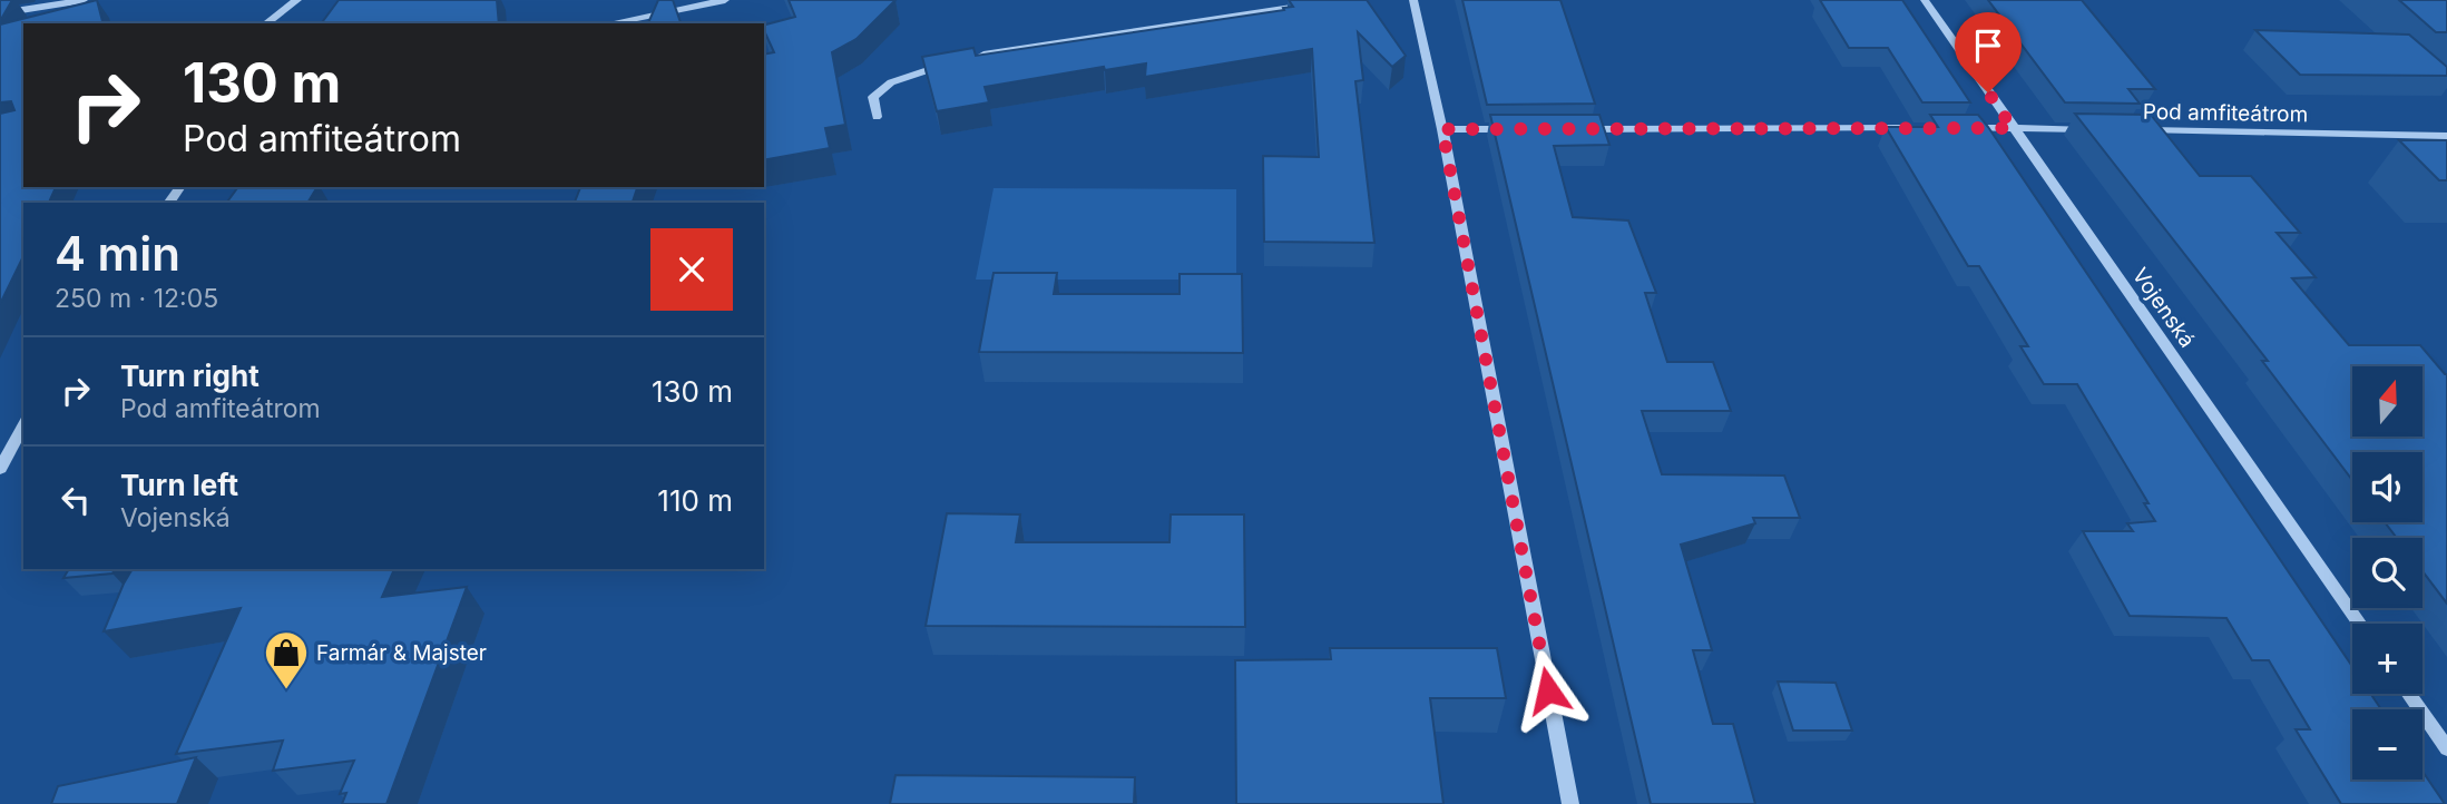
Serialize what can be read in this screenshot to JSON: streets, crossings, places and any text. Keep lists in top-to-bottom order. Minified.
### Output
{"streets":{"street":["Pod amfiteátrom","Vojenská"]},"places":{"shop":["Farmár & Majster"]},"north":"top","page":{"turn":["130 m","Pod amfiteátrom"],"heading":["4 min","250 m · 12:05"],"list":[{"name":"Turn right","note":"Pod amfiteátrom","value":"130 m"},{"name":"Turn left","note":"Vojenská","value":"110 m"}],"map_buttons":["+","−"]}}
